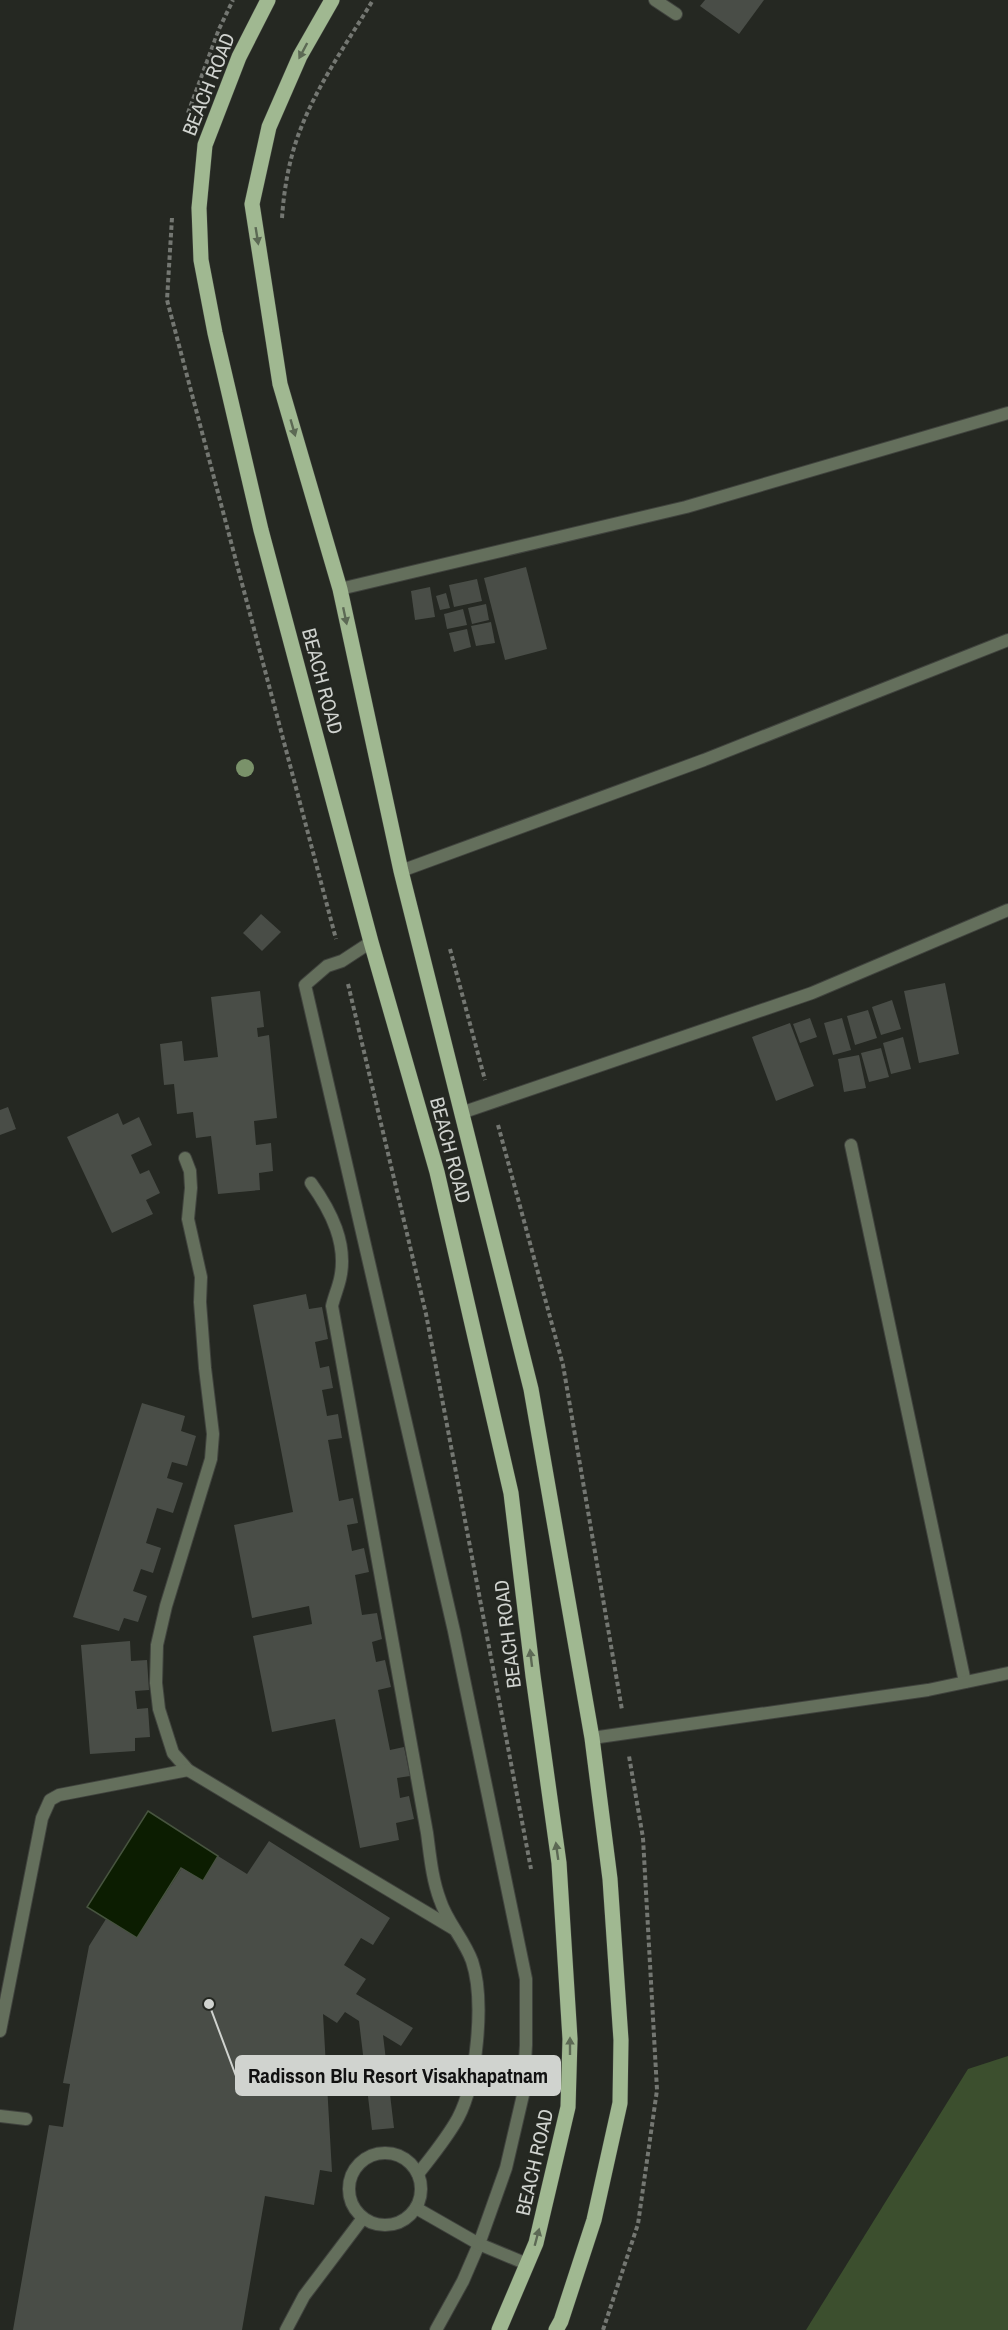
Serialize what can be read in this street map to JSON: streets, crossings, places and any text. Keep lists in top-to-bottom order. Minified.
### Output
{"streets":{"main road":["BEACH ROAD"]},"places":["Radisson Blu Resort Visakhapatnam"]}
